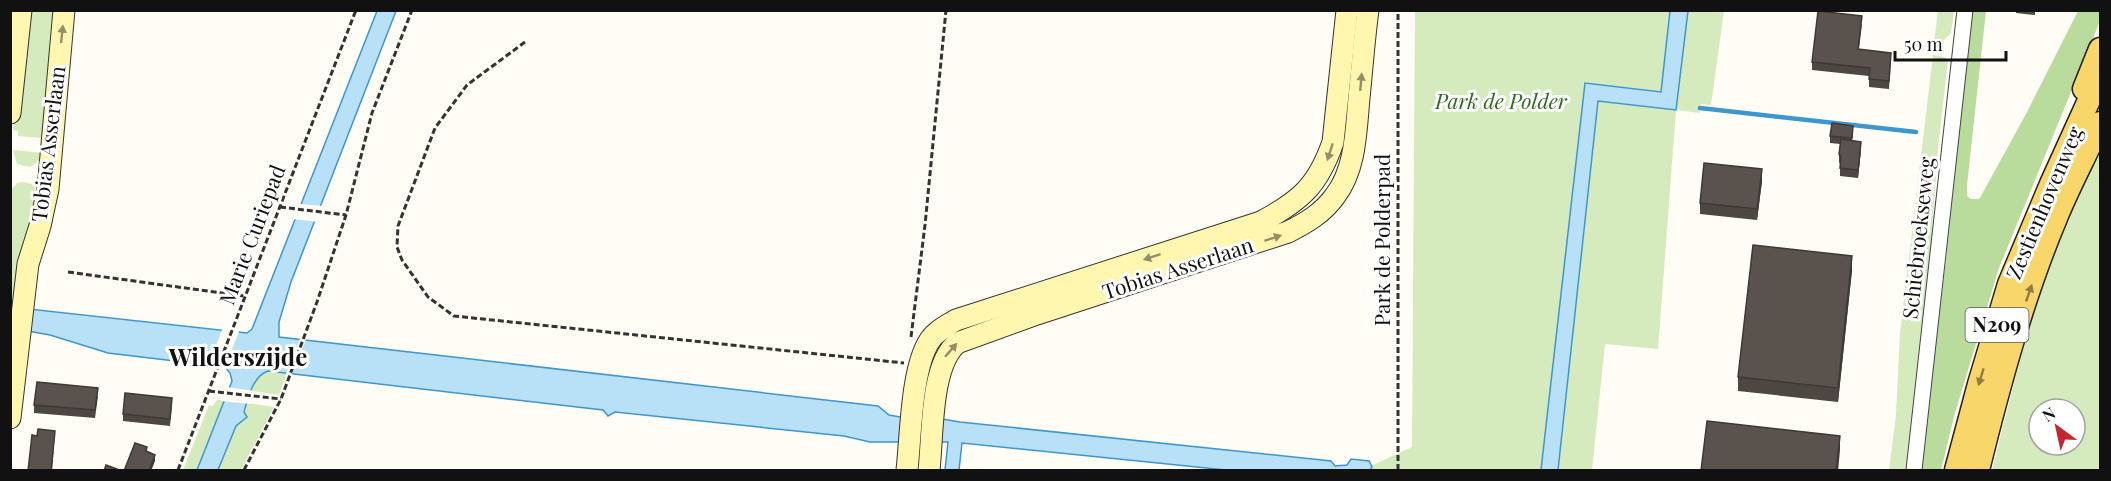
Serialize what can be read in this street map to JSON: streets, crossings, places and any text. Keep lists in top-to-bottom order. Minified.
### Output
{"streets":{"main road":["Zestienhovenweg","N209"],"street":["Tobias Asserlaan","Schiebroekseweg"],"path":["Marie Curiepad","Park de Polderpad"]},"crossings":[["Zestienhovenweg","N209"]],"districts":["Wilderszijde"],"parks":["Park de Polder"],"scale_bar":"50 m","north":"top left"}
